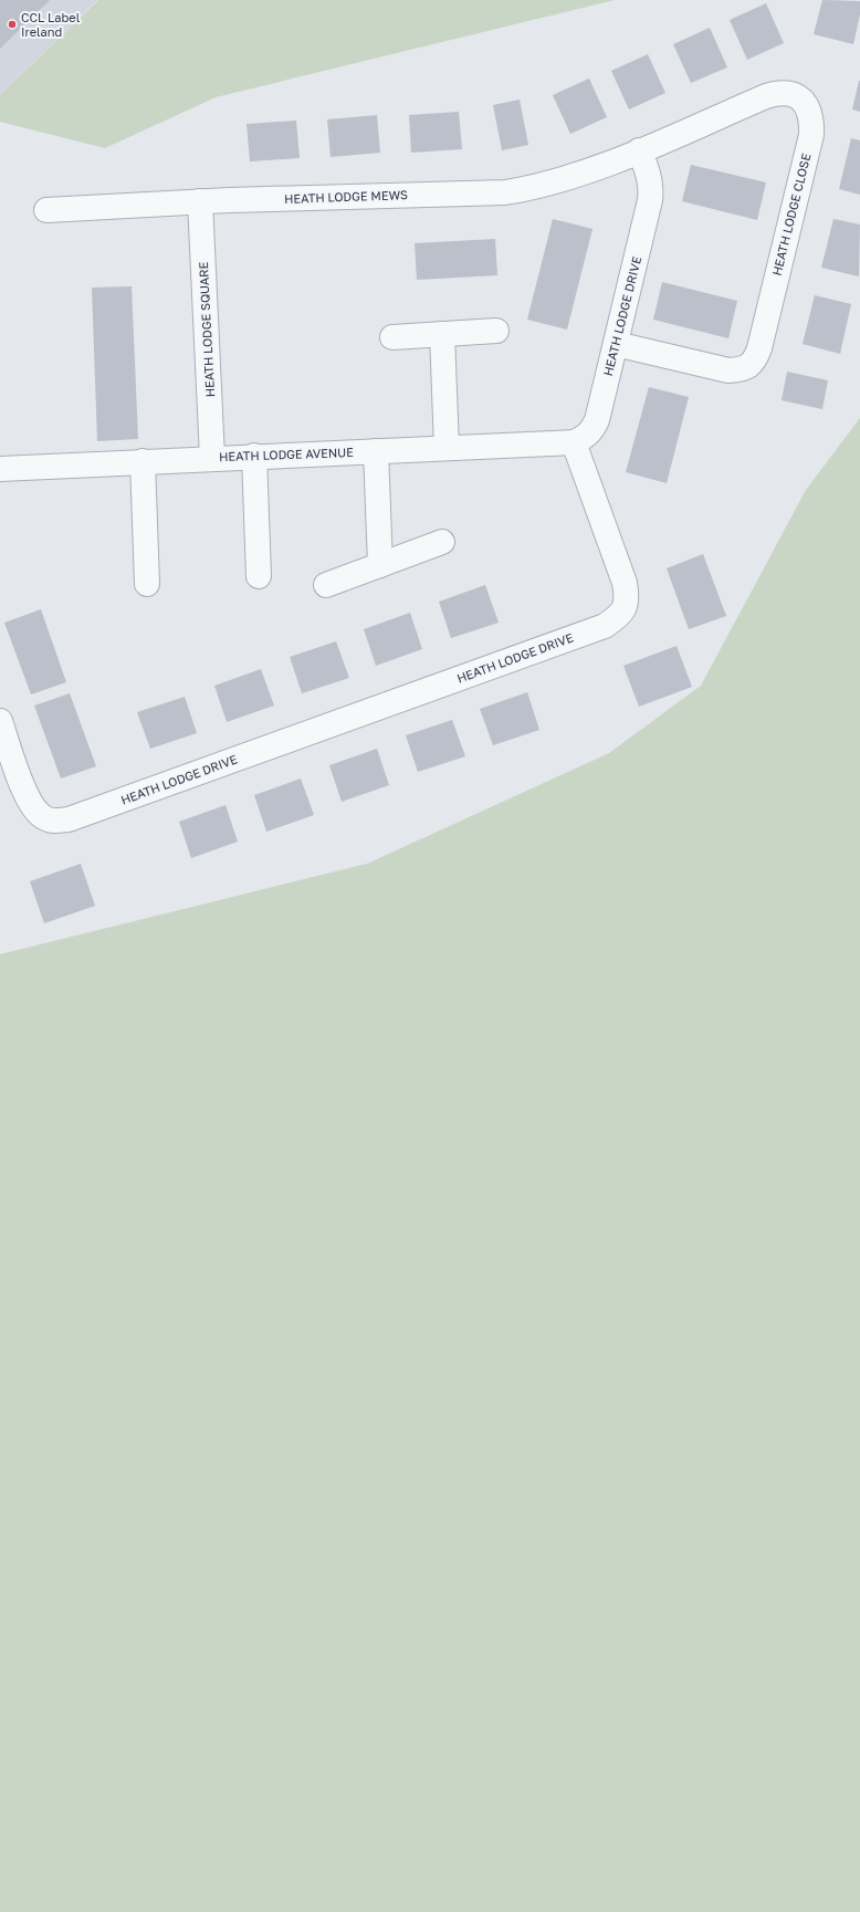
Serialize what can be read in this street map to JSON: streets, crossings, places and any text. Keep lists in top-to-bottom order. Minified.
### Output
{"streets":{"street":["HEATH LODGE MEWS","HEATH LODGE CLOSE","HEATH LODGE DRIVE","HEATH LODGE SQUARE","HEATH LODGE AVENUE"]},"crossings":[["HEATH LODGE MEWS","HEATH LODGE CLOSE"],["HEATH LODGE MEWS","HEATH LODGE DRIVE"],["HEATH LODGE MEWS","HEATH LODGE SQUARE"],["HEATH LODGE CLOSE","HEATH LODGE DRIVE"],["HEATH LODGE DRIVE","HEATH LODGE AVENUE"],["HEATH LODGE SQUARE","HEATH LODGE AVENUE"]],"places":["CCL Label Ireland"]}
